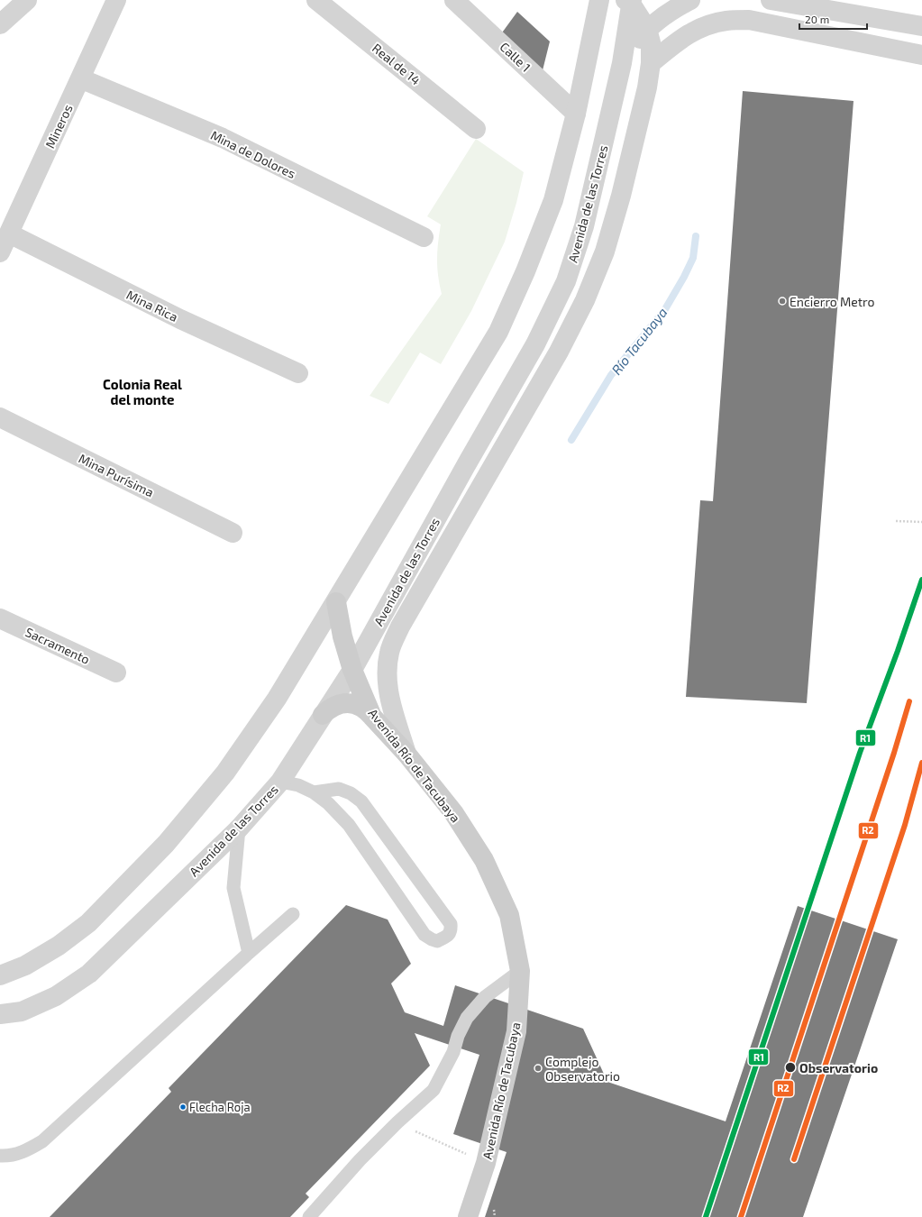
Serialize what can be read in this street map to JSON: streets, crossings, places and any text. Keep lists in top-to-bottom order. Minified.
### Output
{"streets":{"main road":["Avenida Río de Tacubaya"],"street":["Calle 1","Real de 14","Mineros","Mina de Dolores","Avenida de las Torres","Mina Rica","Mina Purísima","Sacramento"]},"crossings":[["Mineros","Mina de Dolores"],["Mineros","Mina Rica"],["Avenida de las Torres","Avenida Río de Tacubaya"]],"districts":["Colonia Real del monte"],"water":["Río Tacubaya"],"places":["Encierro Metro","Observatorio","Complejo Observatorio","Flecha Roja"],"lines":["transit line R1","transit line R2"],"scale_bar":"20 m"}
